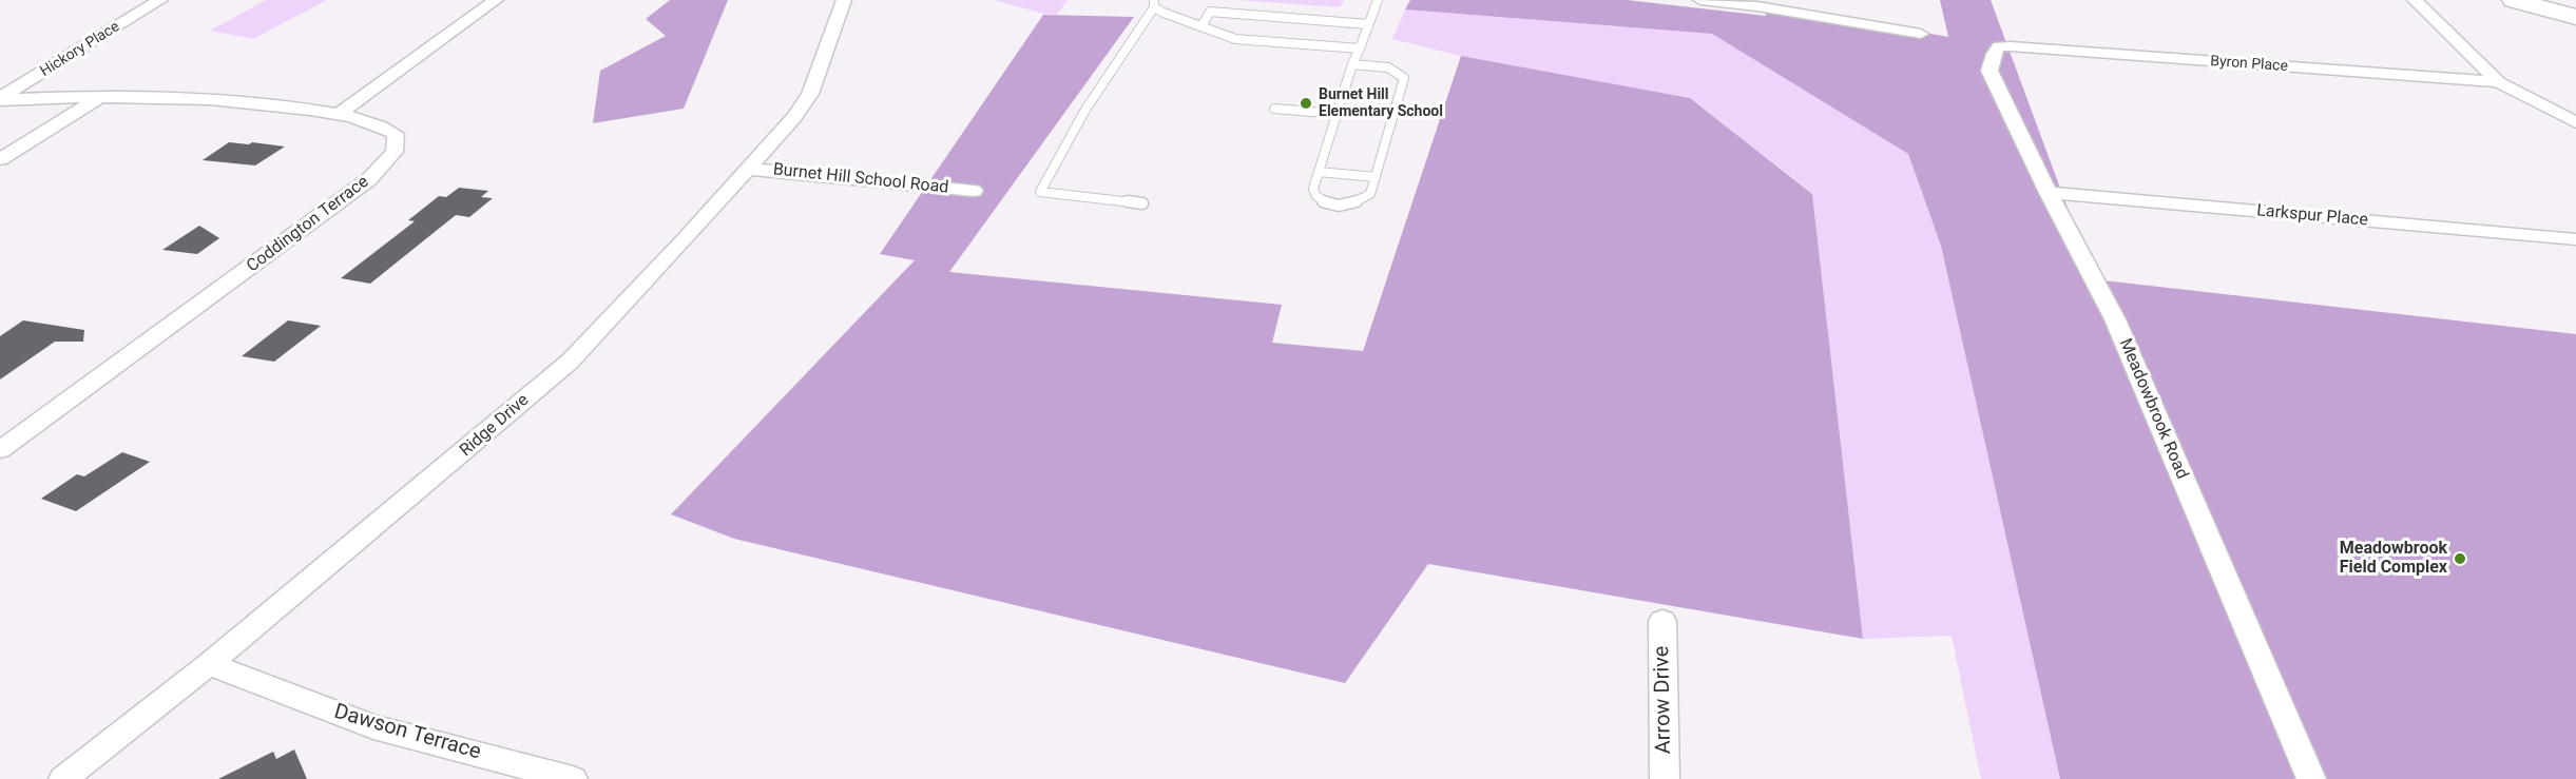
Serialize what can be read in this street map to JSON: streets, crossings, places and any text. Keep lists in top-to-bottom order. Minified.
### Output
{"streets":{"street":["Hickory Place","Byron Place","Burnet Hill School Road","Larkspur Place","Coddington Terrace","Meadowbrook Road","Ridge Drive","Arrow Drive","Dawson Terrace"]},"crossings":[["Hickory Place","Coddington Terrace"],["Byron Place","Meadowbrook Road"],["Burnet Hill School Road","Ridge Drive"],["Larkspur Place","Meadowbrook Road"],["Ridge Drive","Dawson Terrace"]],"places":["Burnet Hill Elementary School","Meadowbrook Field Complex"]}
